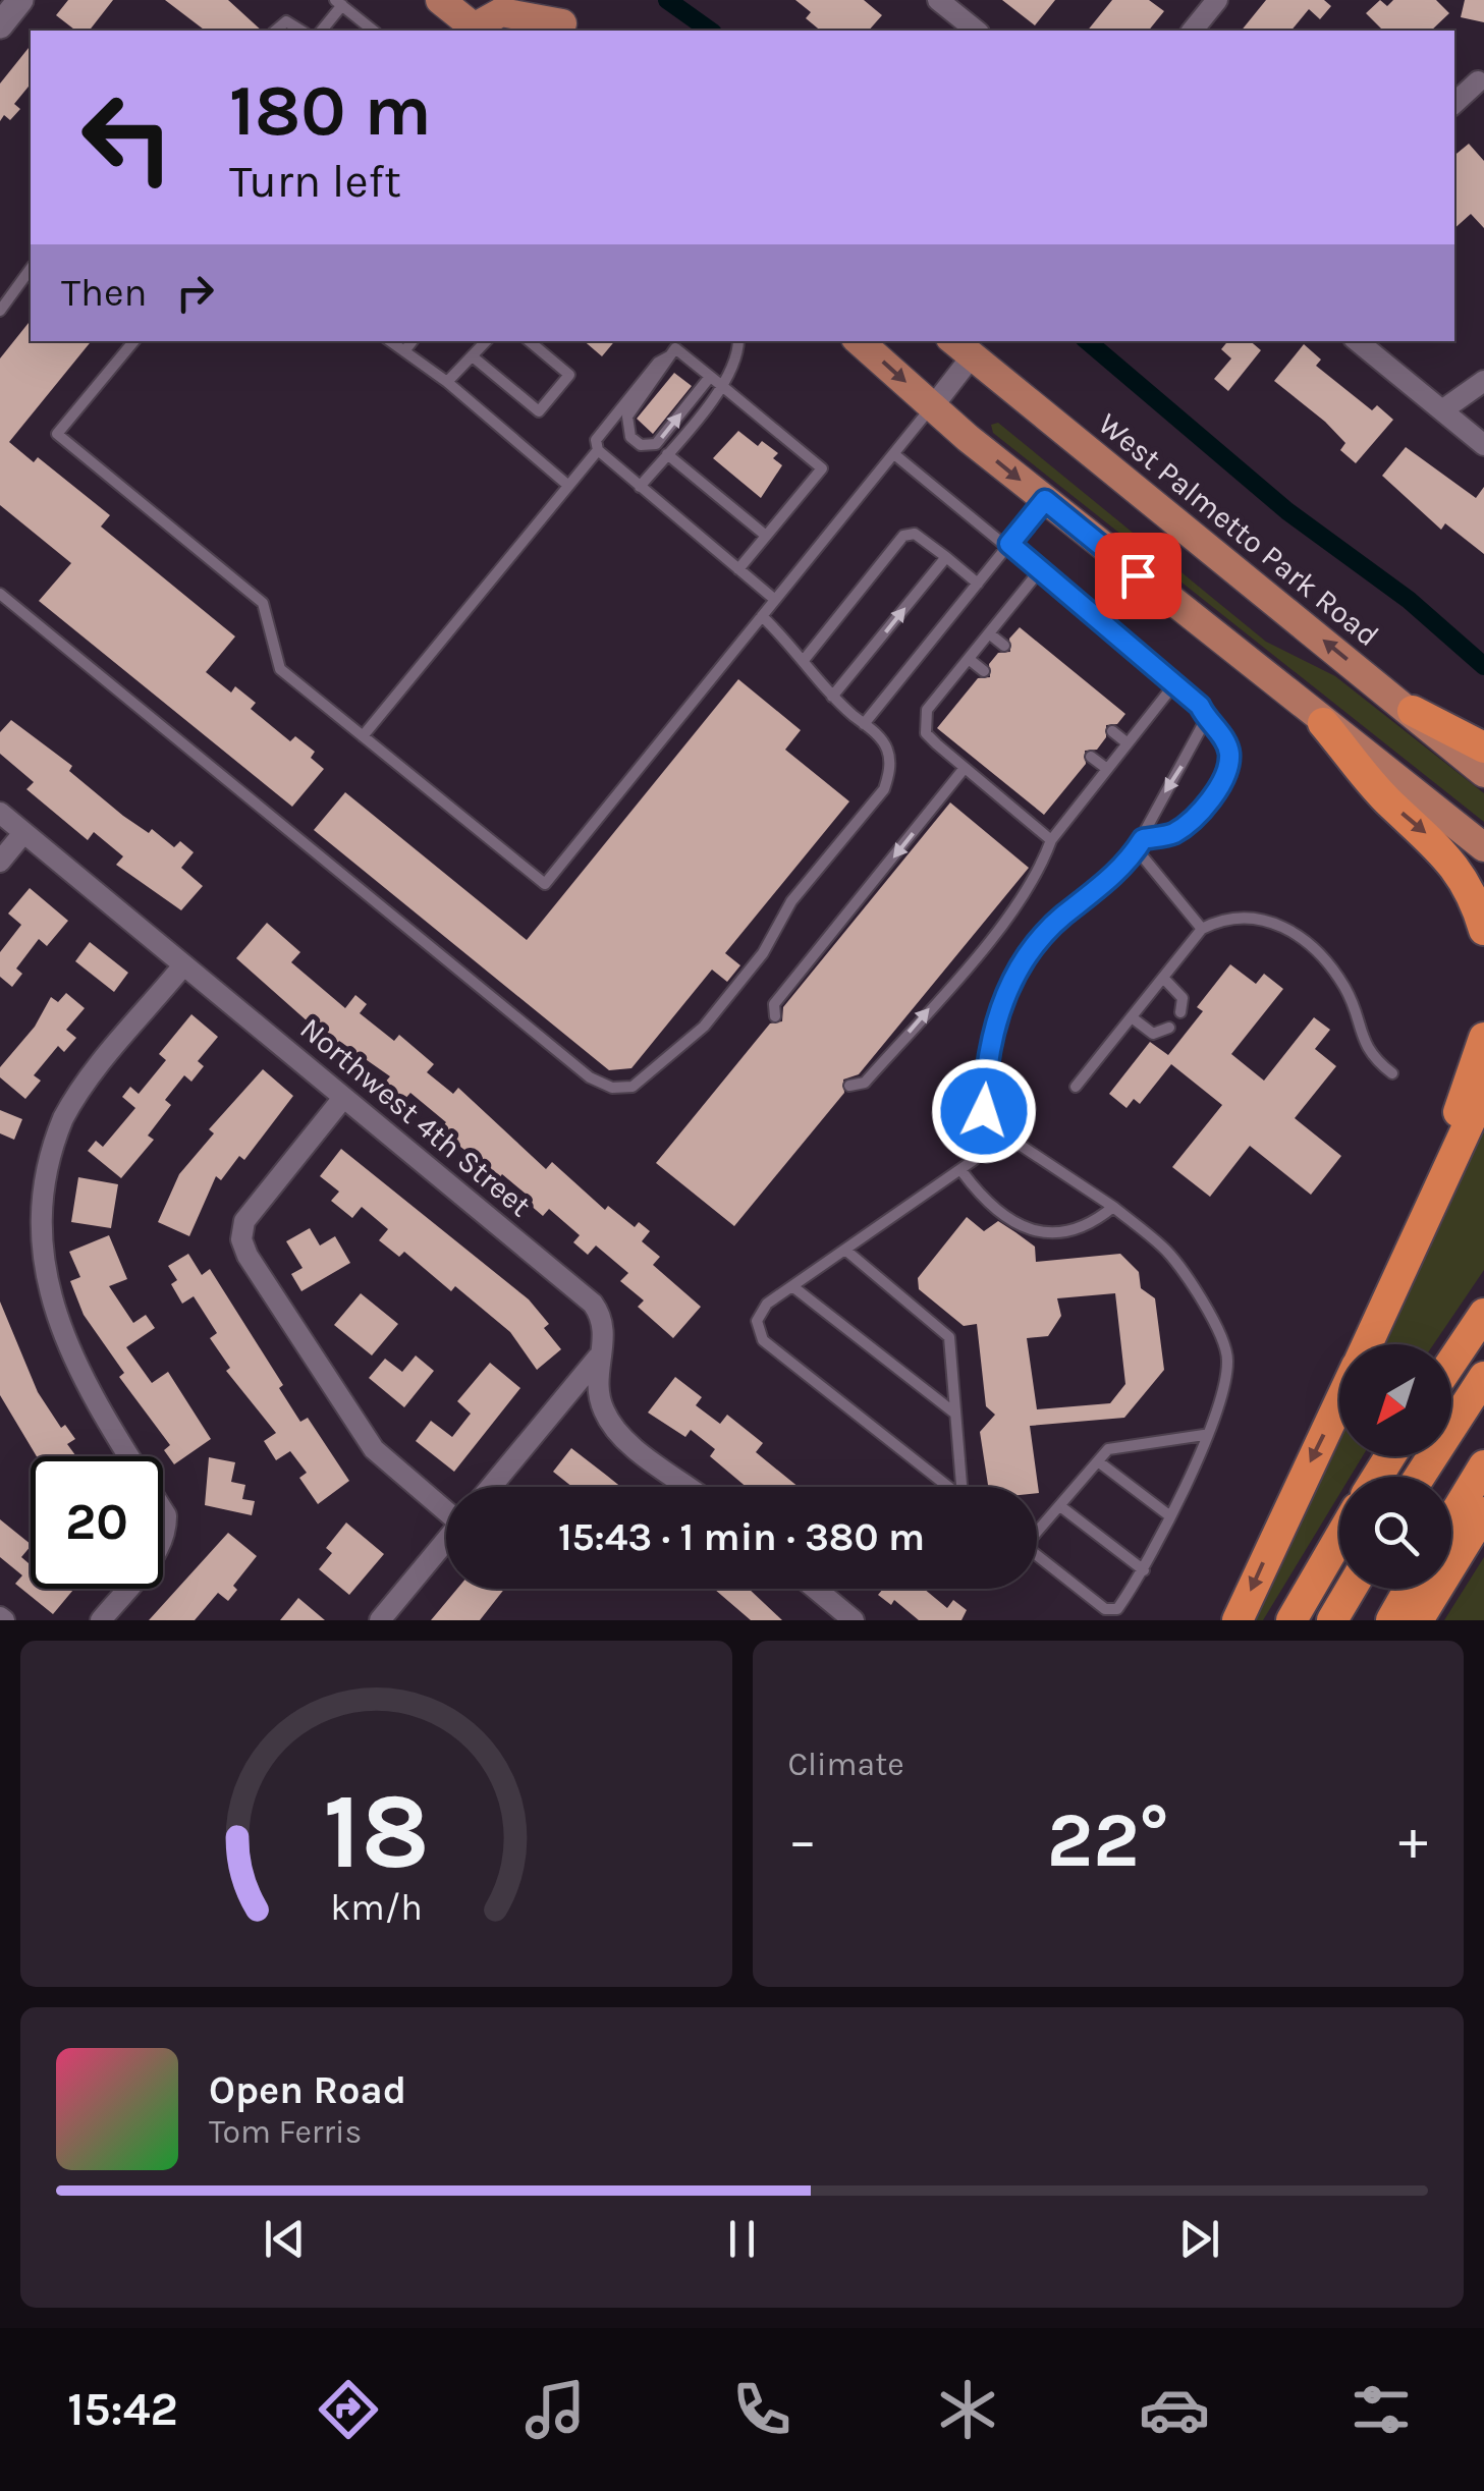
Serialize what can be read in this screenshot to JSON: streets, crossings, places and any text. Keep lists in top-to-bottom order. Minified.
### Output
{"streets":{"main road":["West Palmetto Park Road"],"street":["Northwest 4th Street"]},"north":"bottom left","page":{"turn":["180 m","Turn left"],"then":"Then","limit":"20","trip":"15:43 · 1 min · 380 m","tile":"Climate","heat":["−","22°","+"],"song":["Open Road","Tom Ferris"],"tabs":"15:42","gauge":["18","km/h"]}}
